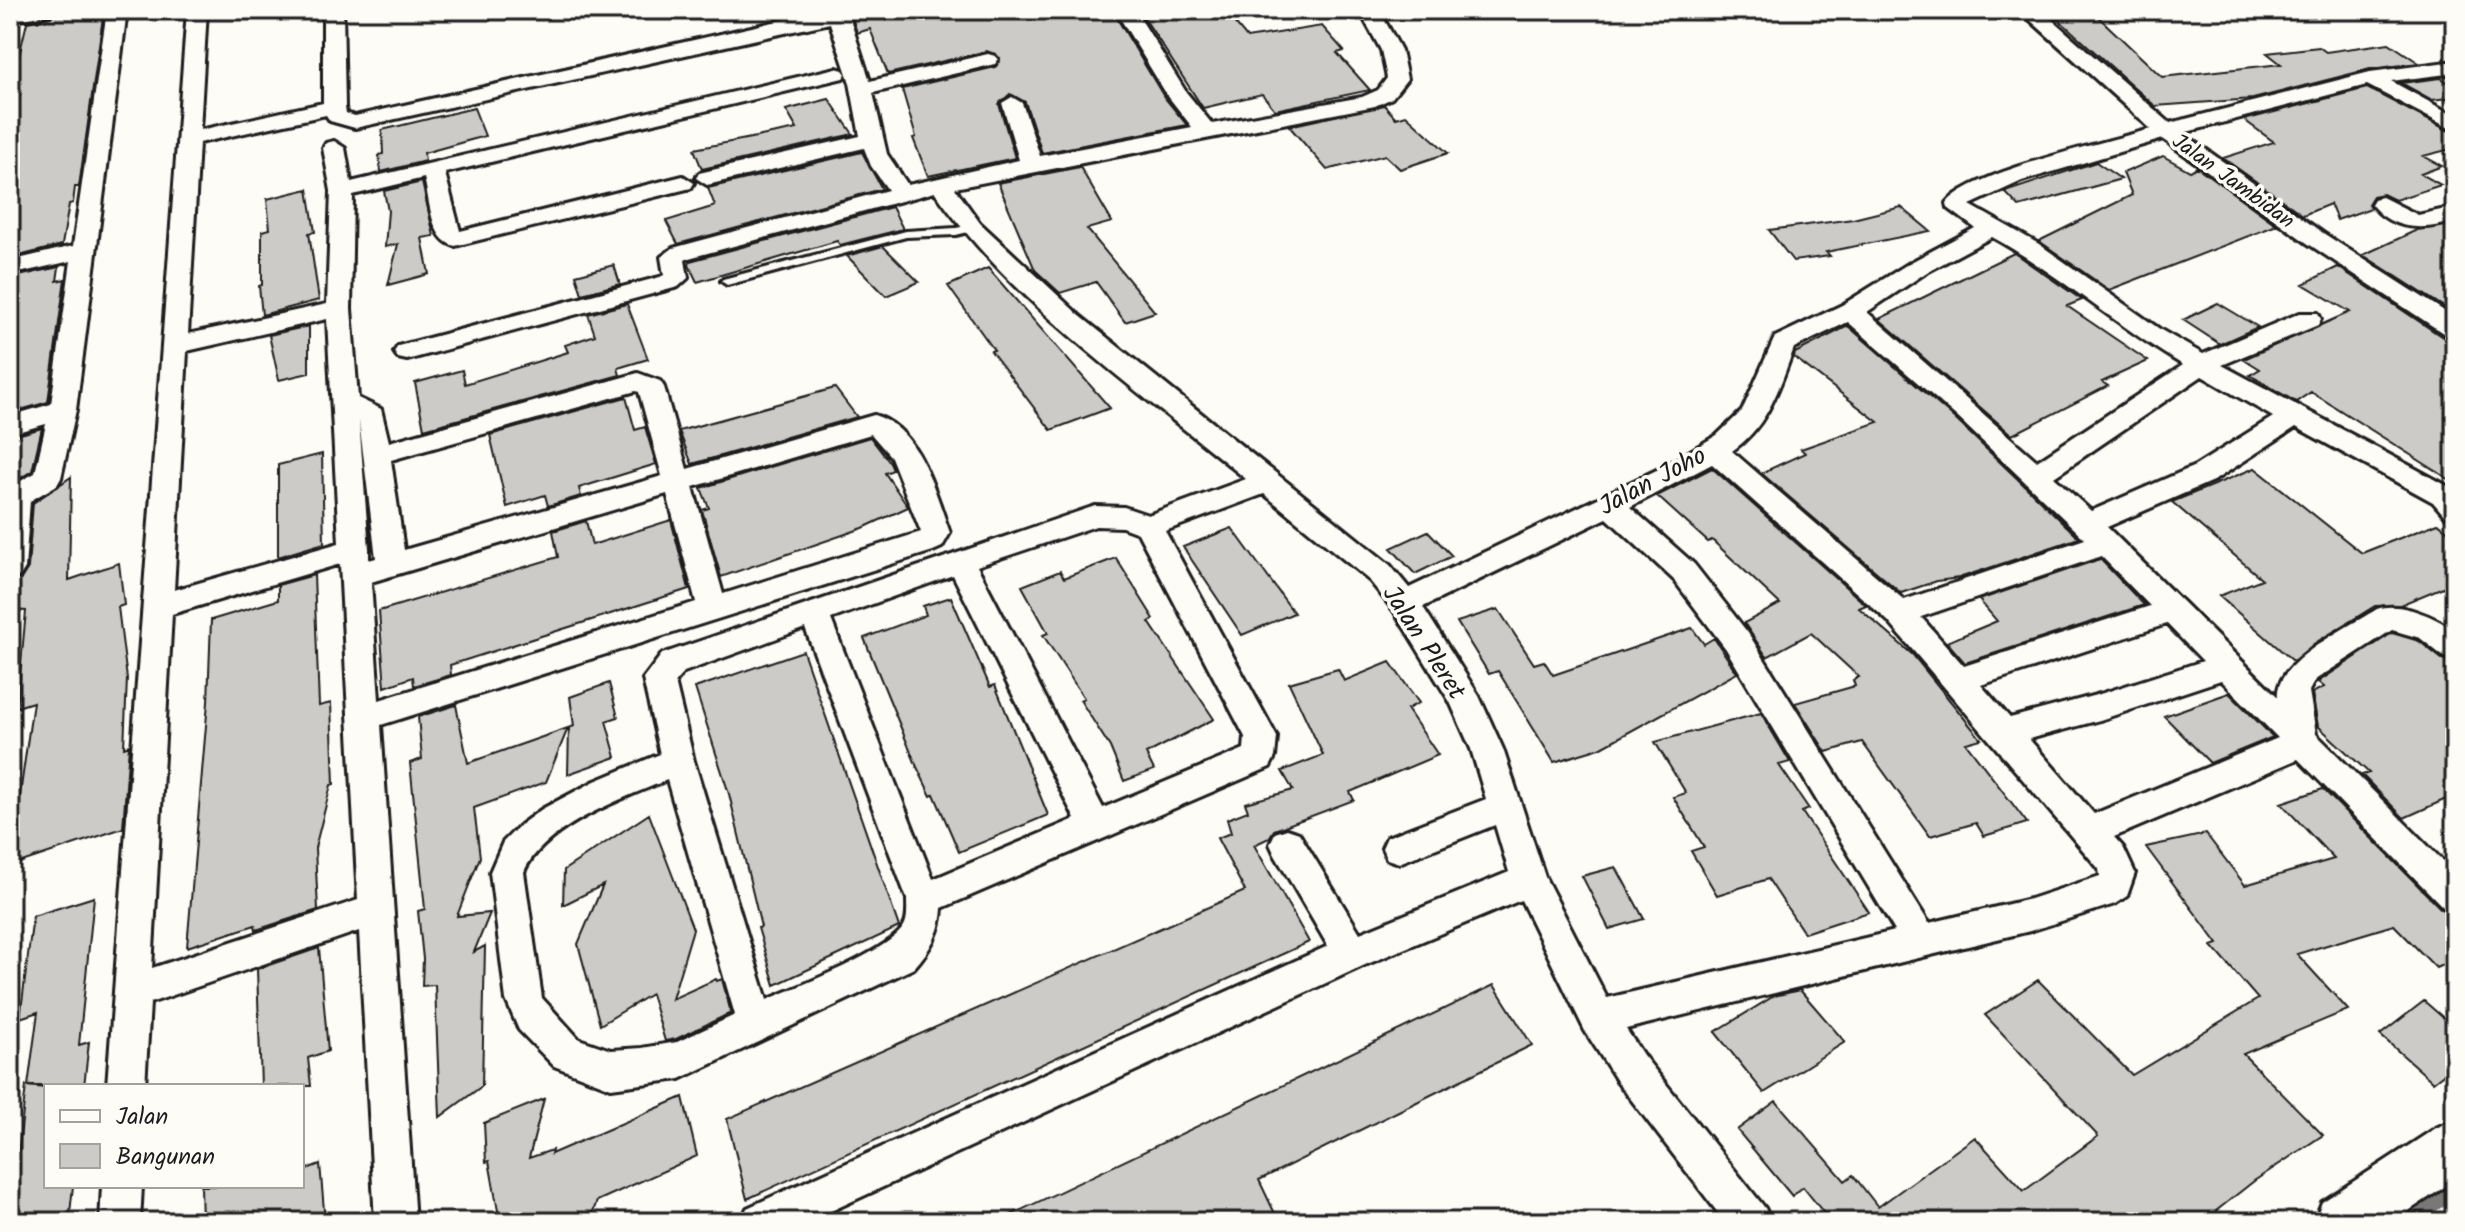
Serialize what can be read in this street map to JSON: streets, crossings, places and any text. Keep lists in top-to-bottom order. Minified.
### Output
{"streets":{"street":["Jalan Jambidan","Jalan Joho","Jalan Pleret"]},"crossings":[["Jalan Joho","Jalan Pleret"]],"legend":["Jalan","Bangunan"]}
